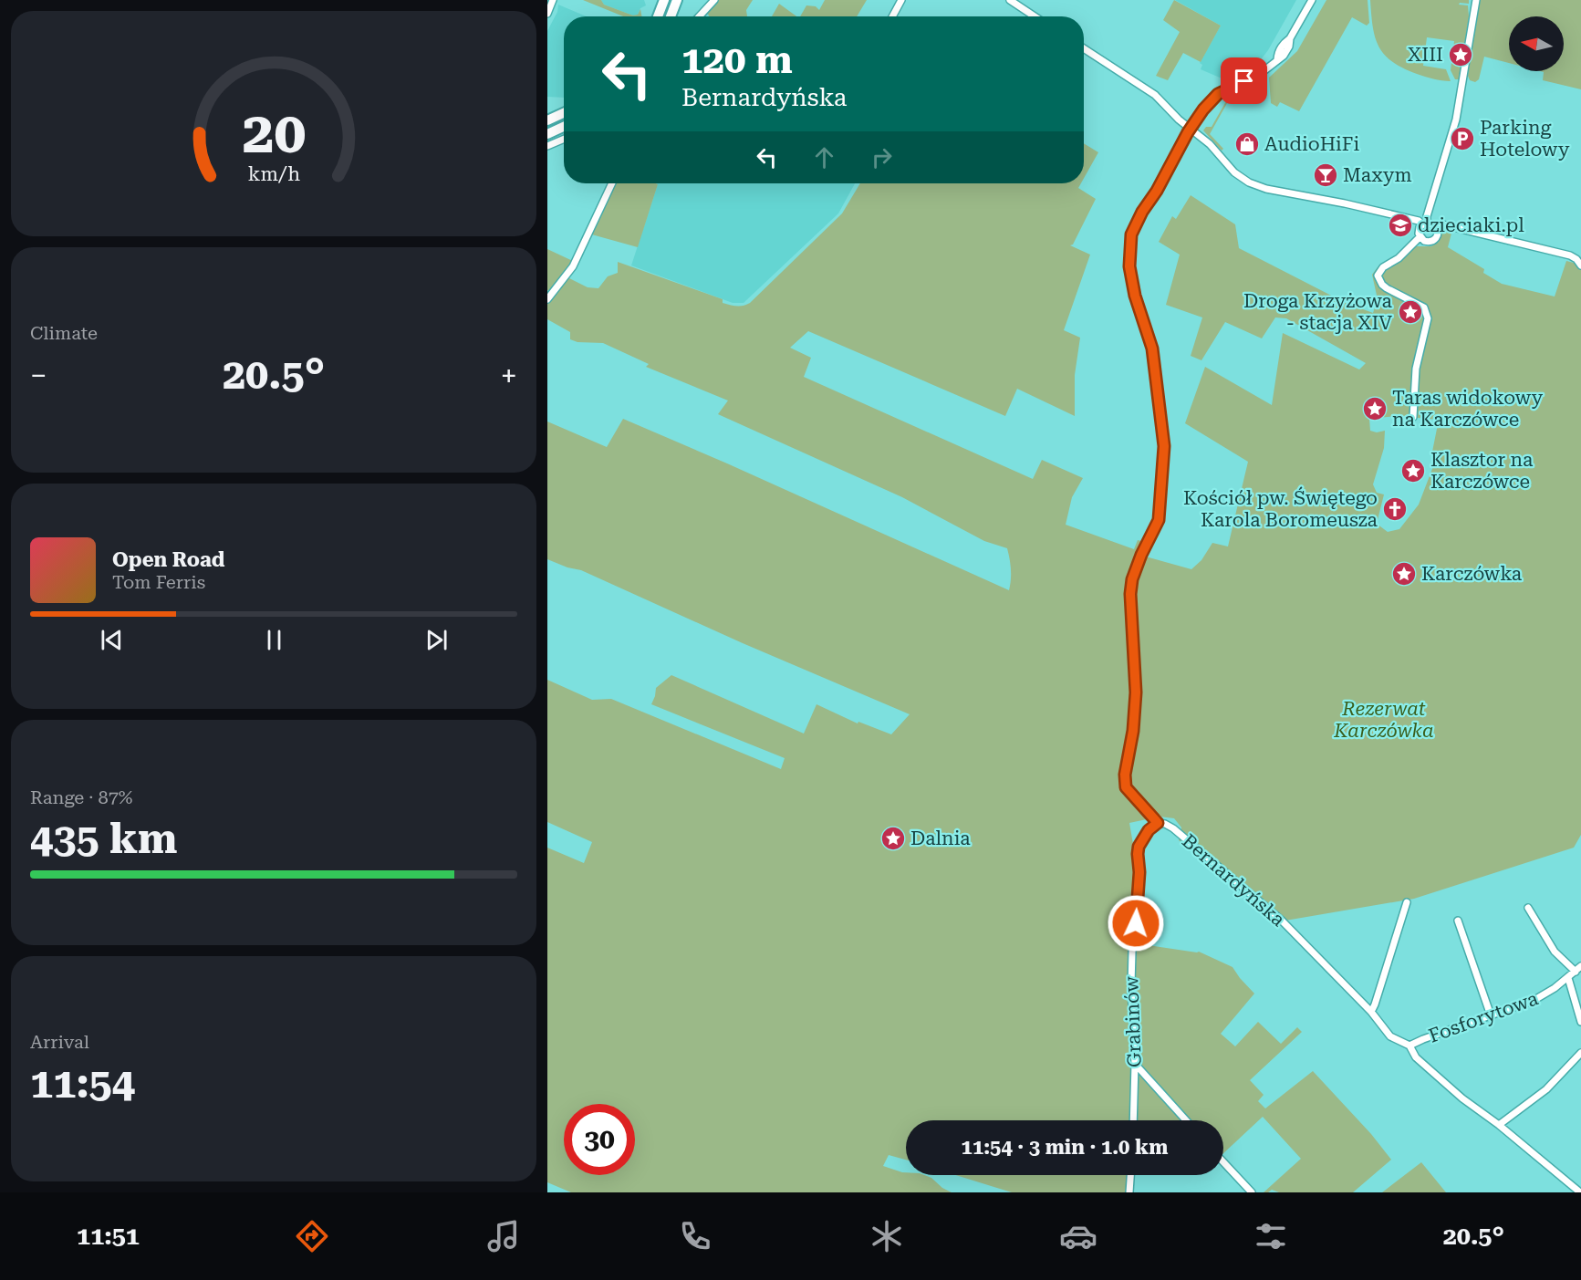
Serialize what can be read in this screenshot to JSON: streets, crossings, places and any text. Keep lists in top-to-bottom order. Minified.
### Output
{"streets":{"street":["Bernardyńska","Fosforytowa","Grabinów"]},"crossings":[["Bernardyńska","Fosforytowa"],["Bernardyńska","Grabinów"]],"parks":["Rezerwat Karczówka"],"places":{"place":["XIII","Droga Krzyżowa - stacja XIV","Taras widokowy na Karczówce","Klasztor na Karczówce","Karczówka","Dalnia"],"parking":["Parking Hotelowy"],"shop":["AudioHiFi"],"bar":["Maxym"],"school or university":["dzieciaki.pl"],"church":["Kościół pw. Świętego Karola Boromeusza"]},"north":"left","page":{"turn":["120 m","Bernardyńska"],"tile":["Climate",["Range · 87%","435 km"],["Arrival","11:54"]],"heat":["−","20.5°","+"],"song":["Open Road","Tom Ferris"],"limit":"30","trip":"11:54 · 3 min · 1.0 km","tabs":["11:51","20.5°"],"gauge":["20","km/h"]}}
